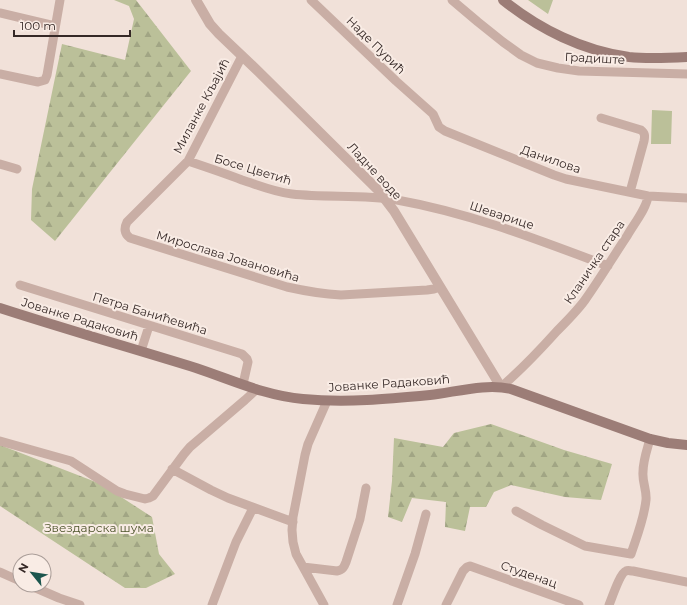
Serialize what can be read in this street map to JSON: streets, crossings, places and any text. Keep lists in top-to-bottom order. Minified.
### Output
{"streets":{"main road":["Јованке Радаковић"],"street":["Наде Пурић","Градиште","Миланке Кљајић","Данилова","Босе Цветић","Ладне воде","Шеварице","Мирослава Јовановића","Кланичка стара","Петра Банићевића","Студенац"]},"crossings":[["Наде Пурић","Данилова"],["Миланке Кљајић","Босе Цветић"],["Миланке Кљајић","Ладне воде"],["Миланке Кљајић","Мирослава Јовановића"],["Данилова","Кланичка стара"],["Босе Цветић","Ладне воде"],["Босе Цветић","Шеварице"],["Ладне воде","Шеварице"],["Ладне воде","Мирослава Јовановића"],["Ладне воде","Кланичка стара"],["Ладне воде","Јованке Радаковић"],["Шеварице","Кланичка стара"],["Кланичка стара","Јованке Радаковић"],["Петра Банићевића","Јованке Радаковић"]],"parks":["Звездарска шума"],"scale_bar":"100 m","north":"top left"}
